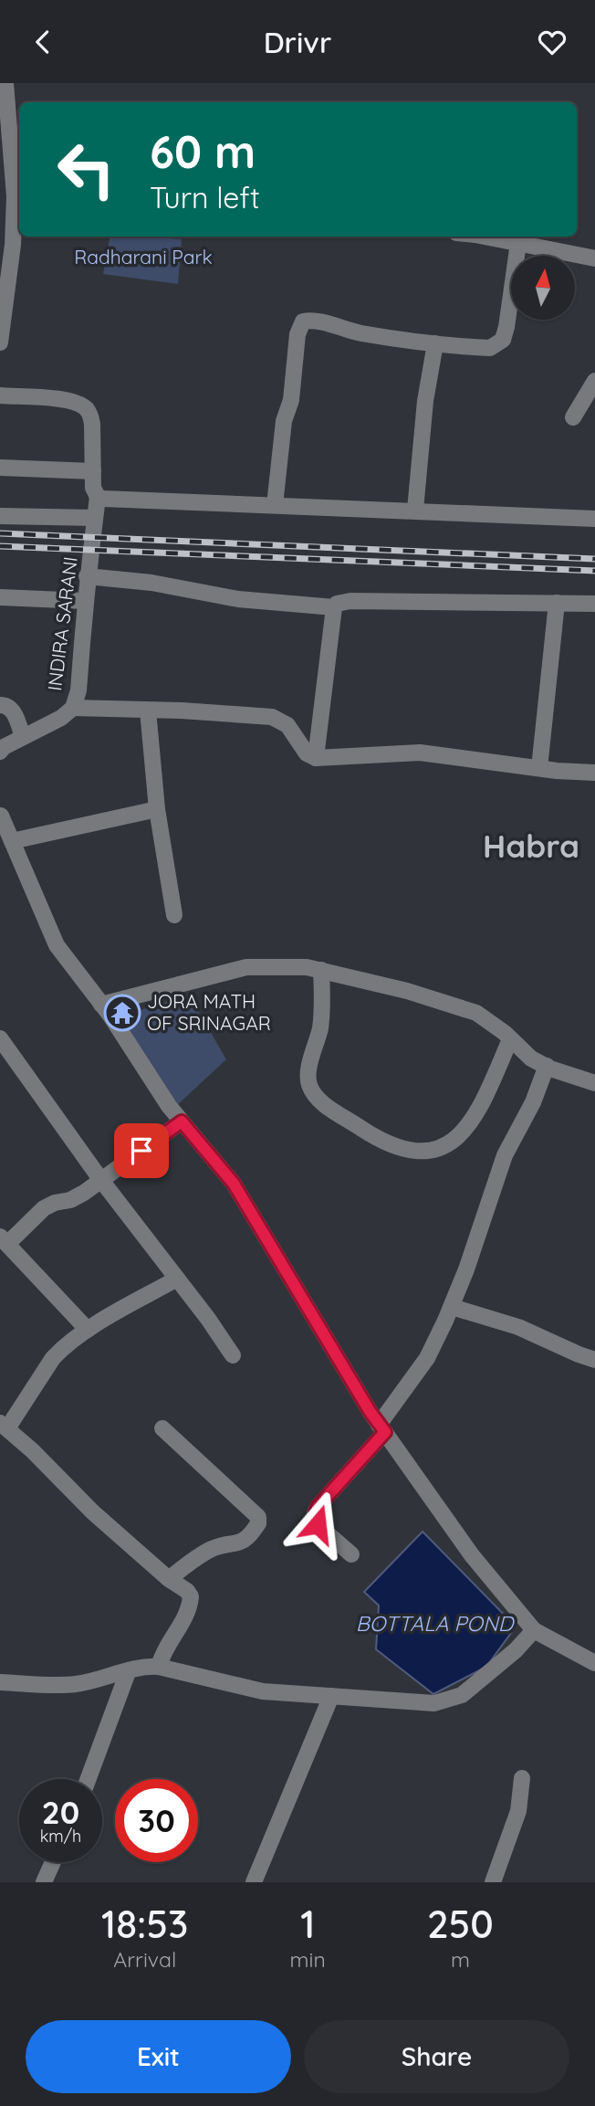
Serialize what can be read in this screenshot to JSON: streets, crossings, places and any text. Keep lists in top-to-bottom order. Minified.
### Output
{"streets":{"street":["INDIRA SARANI"]},"districts":["Habra"],"water":["BOTTALA POND"],"parks":["Radharani Park"],"places":{"temple":["JORA MATH OF SRINAGAR"]},"north":"top","page":{"header":"Drivr","turn":["60 m","Turn left"],"speed":"20 km/h","limit":"30","eta":["18:53","Arrival","1","min","250","m"],"buttons":["Exit","Share"]}}
